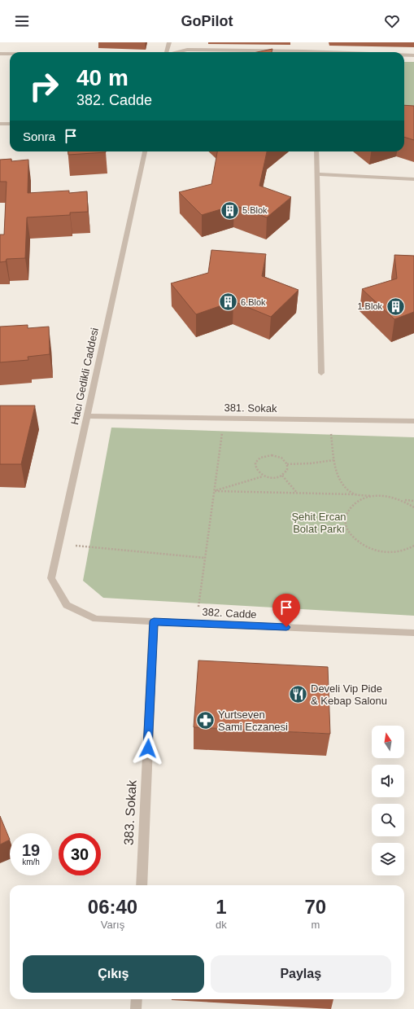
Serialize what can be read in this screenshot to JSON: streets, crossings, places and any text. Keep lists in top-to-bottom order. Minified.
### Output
{"streets":{"street":["Hacı Gedikli Caddesi","381. Sokak","382. Cadde","383. Sokak"]},"crossings":[["Hacı Gedikli Caddesi","381. Sokak"],["Hacı Gedikli Caddesi","382. Cadde"],["382. Cadde","383. Sokak"]],"parks":["Şehit Ercan Bolat Parkı"],"places":{"building":["5.Blok","6.Blok","1.Blok"],"restaurant":["Develi Vip Pide & Kebap Salonu"],"pharmacy":["Yurtseven Sami Eczanesi"]},"north":"top","page":{"header":"GoPilot","turn":["40 m","382. Cadde"],"then":"Sonra","speed":"19 km/h","limit":"30","eta":["06:40","Varış","1","dk","70","m"],"buttons":["Çıkış","Paylaş"]}}
